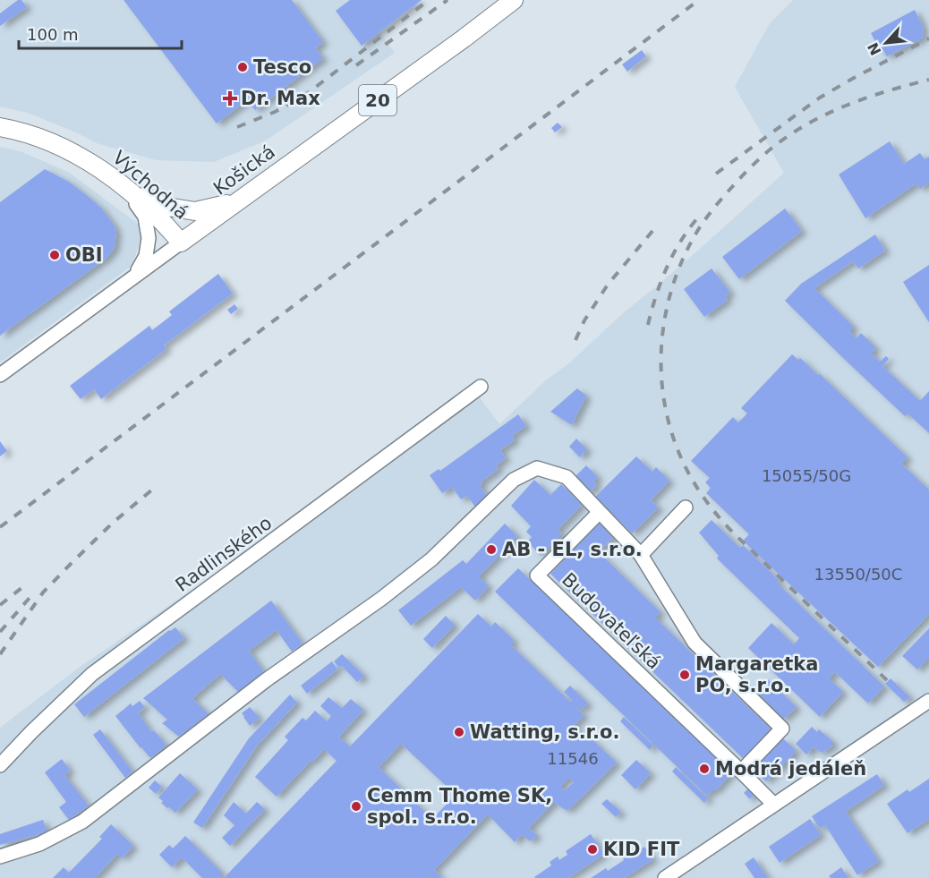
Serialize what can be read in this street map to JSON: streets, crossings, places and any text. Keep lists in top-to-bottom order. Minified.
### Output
{"streets":{"main road":["20","Košická","Východná"],"street":["Radlinského","Budovateľská"]},"crossings":[["Košická","Východná"]],"places":{"other":["Tesco","OBI","AB - EL, s.r.o.","Margaretka PO, s.r.o.","Watting, s.r.o.","Modrá jedáleň","Cemm Thome SK, spol. s.r.o.","KID FIT"],"health":["Dr. Max"]},"house_numbers":["15055/50G","13550/50C","11546"],"scale_bar":"100 m","north":"bottom left"}
